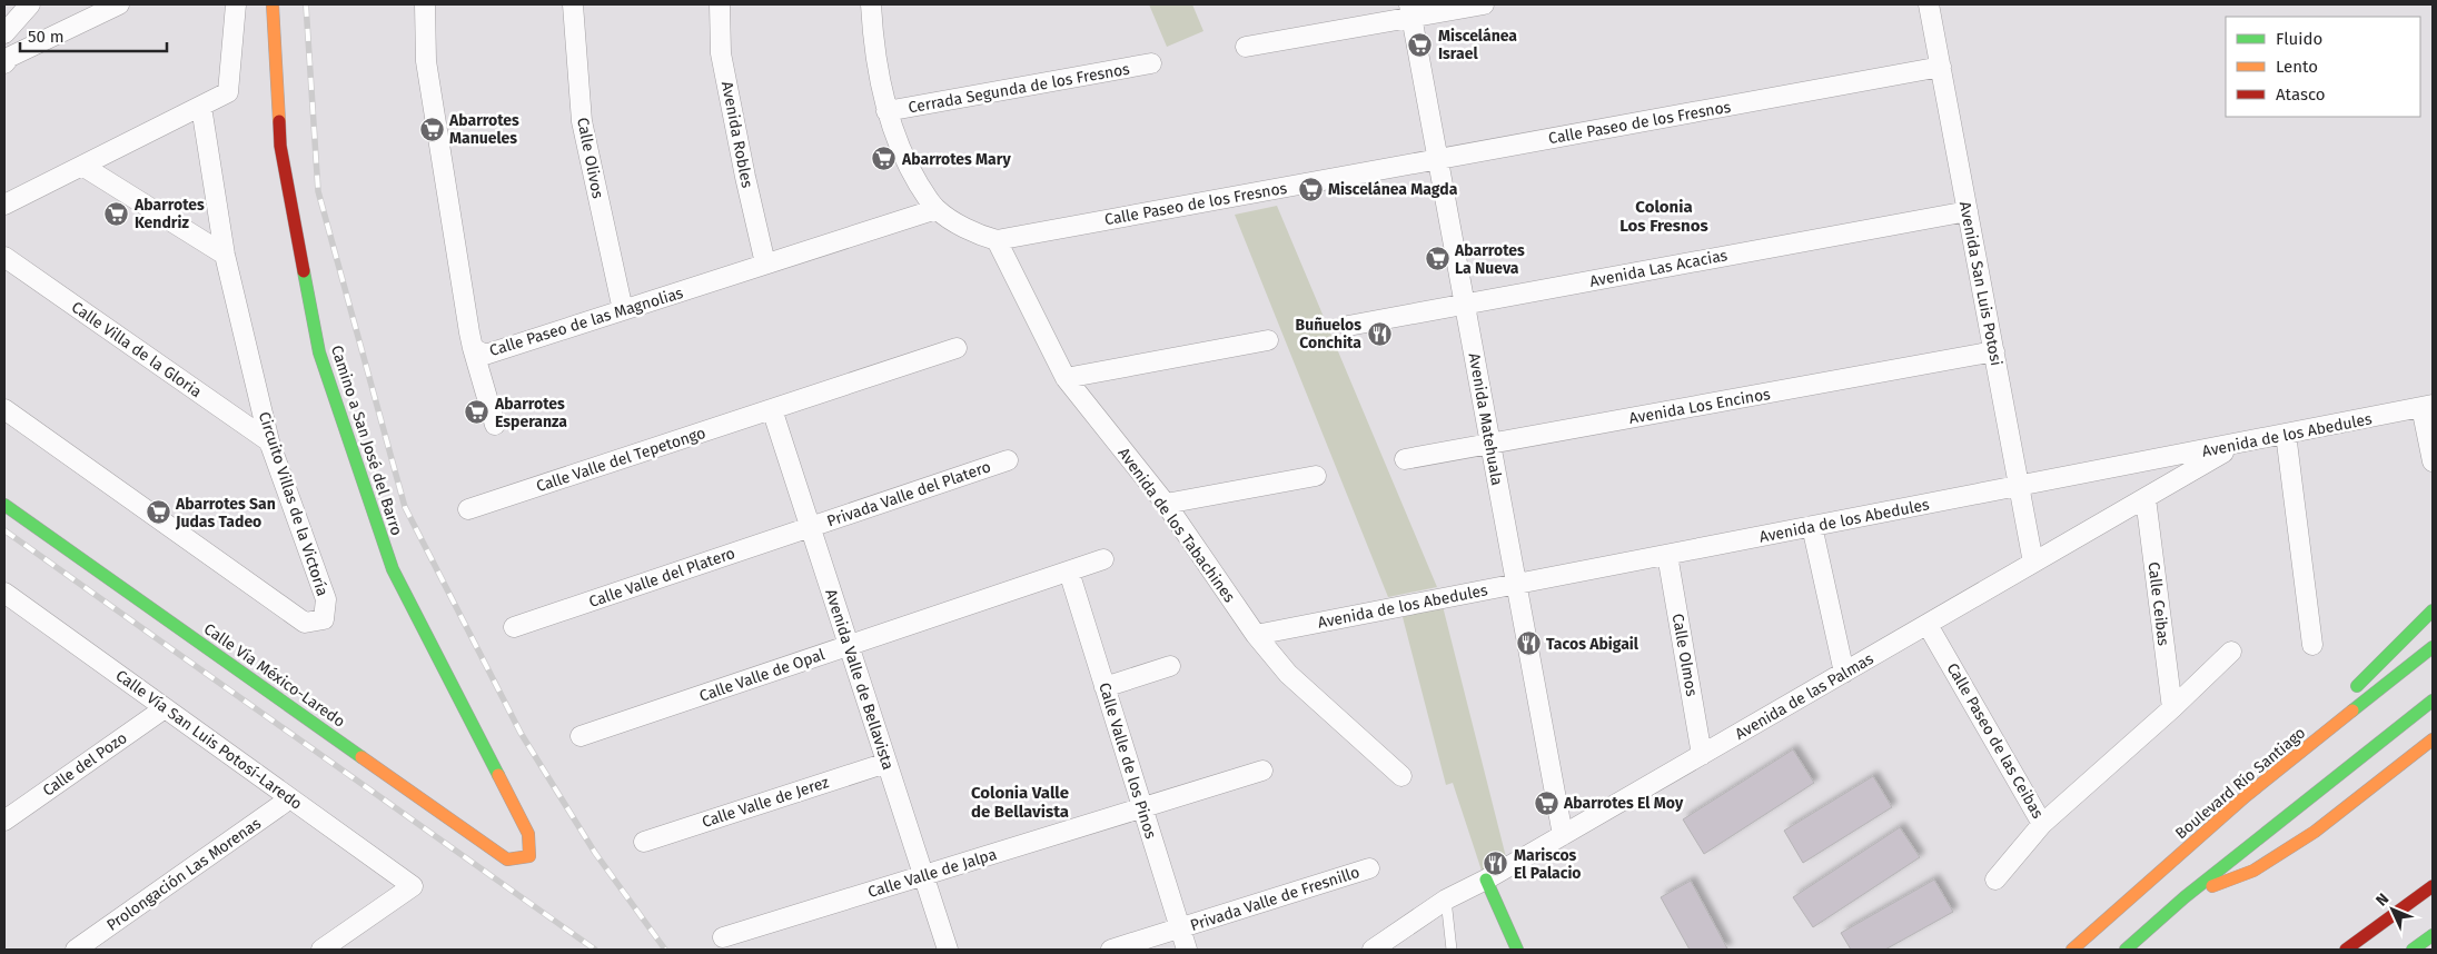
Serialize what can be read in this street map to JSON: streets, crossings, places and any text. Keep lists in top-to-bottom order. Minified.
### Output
{"streets":{"main road":["Camino a San José del Barro","Calle Vía México-Laredo","Boulevard Río Santiago"],"street":["Cerrada Segunda de los Fresnos","Calle Paseo de los Fresnos","Avenida Robles","Calle Olivos","Avenida Las Acacias","Avenida San Luis Potosi","Calle Paseo de las Magnolias","Calle Villa de la Gloria","Avenida Los Encinos","Avenida Matehuala","Avenida de los Abedules","Calle Valle del Tepetongo","Privada Valle del Platero","Circuito Villas de la Victoría","Avenida de los Tabachines","Calle Valle del Platero","Calle Ceibas","Calle Olmos","Calle Valle de Opal","Avenida Valle de Bellavista","Avenida de las Palmas","Calle Vía San Luis Potosí-Laredo","Calle Paseo de las Ceibas","Calle Valle de los Pinos","Calle del Pozo","Calle Valle de Jerez","Calle Valle de Jalpa","Prolongación Las Morenas","Privada Valle de Fresnillo"]},"crossings":[["Calle Paseo de los Fresnos","Avenida San Luis Potosi"],["Calle Paseo de los Fresnos","Avenida Matehuala"],["Calle Paseo de los Fresnos","Avenida de los Tabachines"],["Avenida Robles","Calle Paseo de las Magnolias"],["Calle Olivos","Calle Paseo de las Magnolias"],["Avenida Las Acacias","Avenida San Luis Potosi"],["Avenida Las Acacias","Avenida Matehuala"],["Avenida San Luis Potosi","Avenida Los Encinos"],["Avenida San Luis Potosi","Avenida de los Abedules"],["Avenida San Luis Potosi","Avenida de las Palmas"],["Calle Villa de la Gloria","Circuito Villas de la Victoría"],["Avenida Los Encinos","Avenida Matehuala"],["Avenida Matehuala","Avenida de los Abedules"],["Avenida Matehuala","Avenida de las Palmas"],["Avenida de los Abedules","Avenida de los Tabachines"],["Avenida de los Abedules","Calle Olmos"],["Avenida de los Abedules","Avenida de las Palmas"],["Camino a San José del Barro","Calle Vía México-Laredo"],["Calle Valle del Tepetongo","Avenida Valle de Bellavista"],["Privada Valle del Platero","Calle Valle del Platero"],["Privada Valle del Platero","Avenida Valle de Bellavista"],["Calle Valle del Platero","Avenida Valle de Bellavista"],["Calle Ceibas","Avenida de las Palmas"],["Calle Ceibas","Calle Paseo de las Ceibas"],["Calle Olmos","Avenida de las Palmas"],["Calle Valle de Opal","Avenida Valle de Bellavista"],["Calle Valle de Opal","Calle Valle de los Pinos"],["Avenida Valle de Bellavista","Calle Valle de Jerez"],["Avenida Valle de Bellavista","Calle Valle de Jalpa"],["Avenida de las Palmas","Calle Paseo de las Ceibas"],["Calle Vía San Luis Potosí-Laredo","Calle del Pozo"],["Calle Vía San Luis Potosí-Laredo","Prolongación Las Morenas"],["Calle Valle de los Pinos","Calle Valle de Jalpa"],["Calle Valle de los Pinos","Privada Valle de Fresnillo"]],"districts":["Colonia Los Fresnos","Colonia Valle de Bellavista"],"places":{"supermarket":["Miscelánea Israel","Abarrotes Manueles","Abarrotes Mary","Miscelánea Magda","Abarrotes Kendriz","Abarrotes La Nueva","Abarrotes Esperanza","Abarrotes San Judas Tadeo","Abarrotes El Moy"],"restaurant":["Buñuelos Conchita","Tacos Abigail","Mariscos El Palacio"]},"legend":["Fluido","Lento","Atasco"],"scale_bar":"50 m","north":"top left"}
